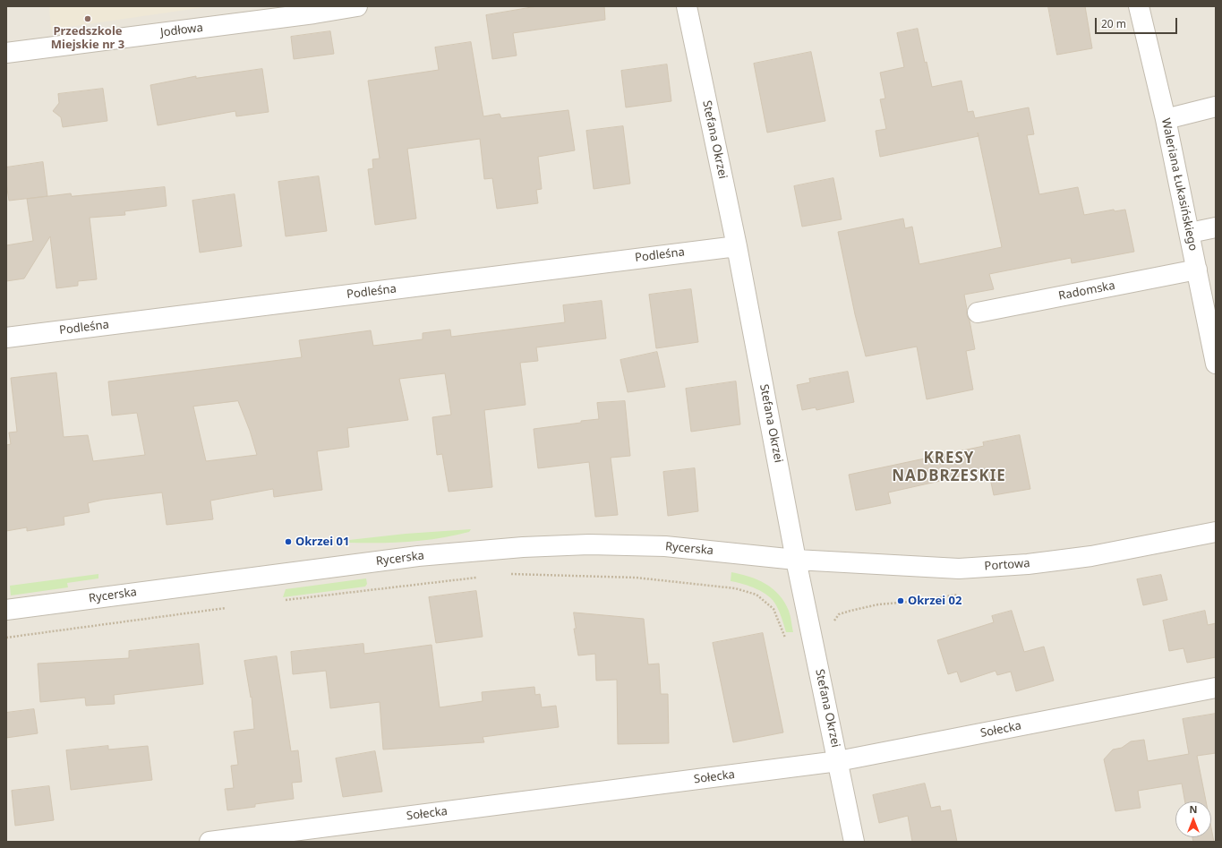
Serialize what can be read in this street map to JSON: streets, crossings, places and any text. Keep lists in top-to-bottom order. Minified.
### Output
{"streets":{"street":["Jodłowa","Stefana Okrzei","Waleriana Łukasińskiego","Podleśna","Radomska","Rycerska","Portowa","Sołecka"]},"crossings":[["Stefana Okrzei","Podleśna"],["Stefana Okrzei","Rycerska"],["Stefana Okrzei","Portowa"],["Stefana Okrzei","Sołecka"],["Waleriana Łukasińskiego","Radomska"],["Rycerska","Portowa"]],"districts":["KRESY NADBRZESKIE"],"places":["Przedszkole Miejskie nr 3","Okrzei 01","Okrzei 02"],"scale_bar":"20 m","north":"top"}
